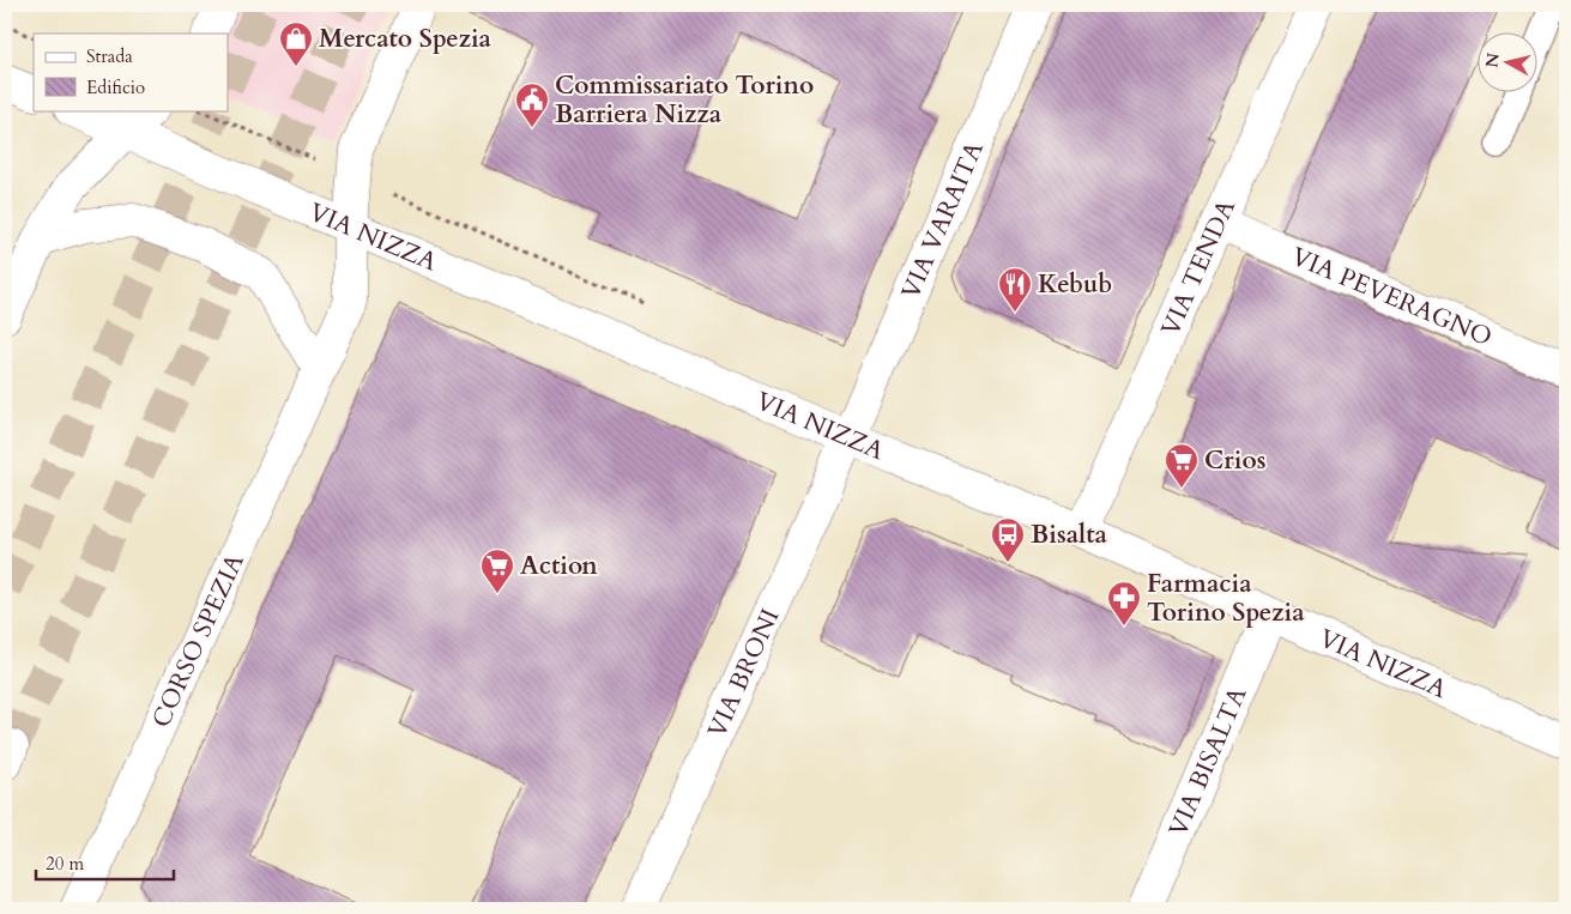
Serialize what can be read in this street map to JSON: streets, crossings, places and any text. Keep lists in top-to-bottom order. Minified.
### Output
{"streets":{"street":["VIA VARAITA","VIA NIZZA","VIA TENDA","VIA PEVERAGNO","CORSO SPEZIA","VIA BRONI","VIA BISALTA"]},"crossings":[["VIA VARAITA","VIA NIZZA"],["VIA VARAITA","VIA BRONI"],["VIA NIZZA","VIA TENDA"],["VIA NIZZA","CORSO SPEZIA"],["VIA NIZZA","VIA BRONI"],["VIA NIZZA","VIA BISALTA"],["VIA TENDA","VIA PEVERAGNO"]],"places":{"shop":["Mercato Spezia"],"public building":["Commissariato Torino Barriera Nizza"],"restaurant":["Kebub"],"supermarket":["Crios","Action"],"bus stop":["Bisalta"],"pharmacy":["Farmacia Torino Spezia"]},"legend":["Strada","Edificio"],"scale_bar":"20 m","north":"left"}
